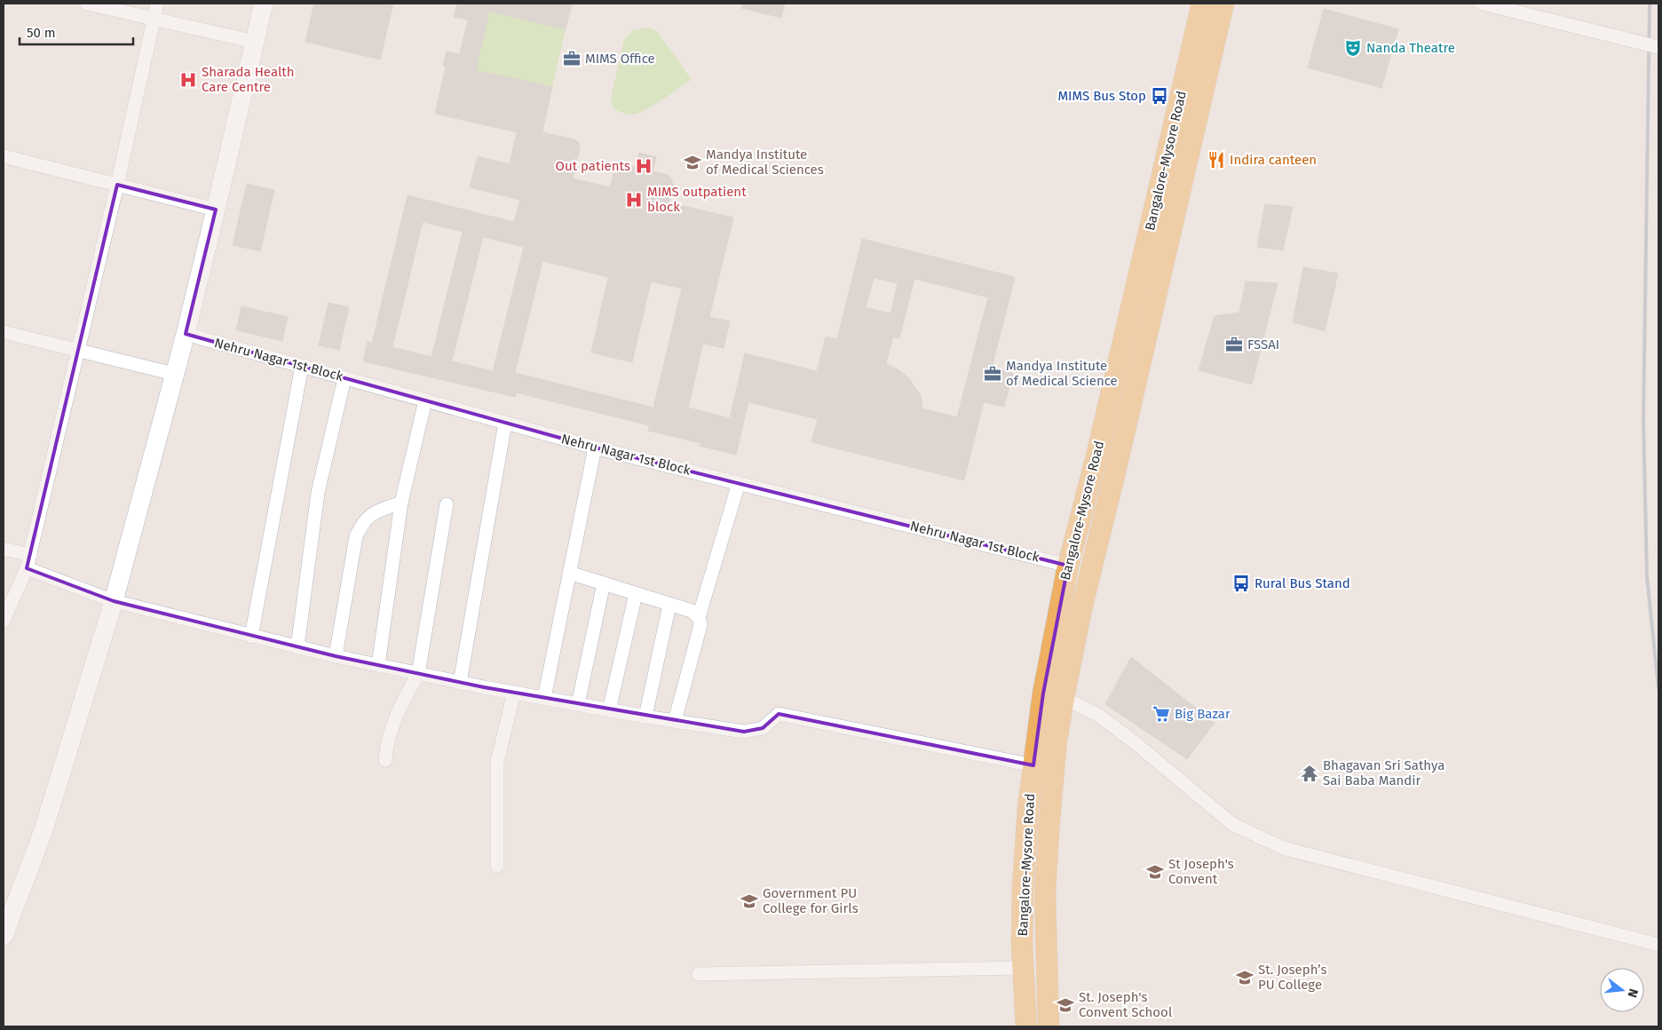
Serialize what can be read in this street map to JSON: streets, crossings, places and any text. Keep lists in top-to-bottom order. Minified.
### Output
{"streets":{"main road":["Bangalore-Mysore Road"],"street":["Nehru Nagar 1st Block"]},"crossings":[["Bangalore-Mysore Road","Nehru Nagar 1st Block"]],"places":{"theatre":["Nanda Theatre"],"office":["MIMS Office","FSSAI","Mandya Institute of Medical Science"],"hospital":["Sharada Health Care Centre","Out patients","MIMS outpatient block"],"bus stop":["MIMS Bus Stop","Rural Bus Stand"],"restaurant":["Indira canteen"],"school or university":["Mandya Institute of Medical Sciences","St Joseph's Convent","Government PU College for Girls","St. Joseph’s PU College","St. Joseph's Convent School"],"supermarket":["Big Bazar"],"temple":["Bhagavan Sri Sathya Sai Baba Mandir"]},"scale_bar":"50 m","north":"right"}
